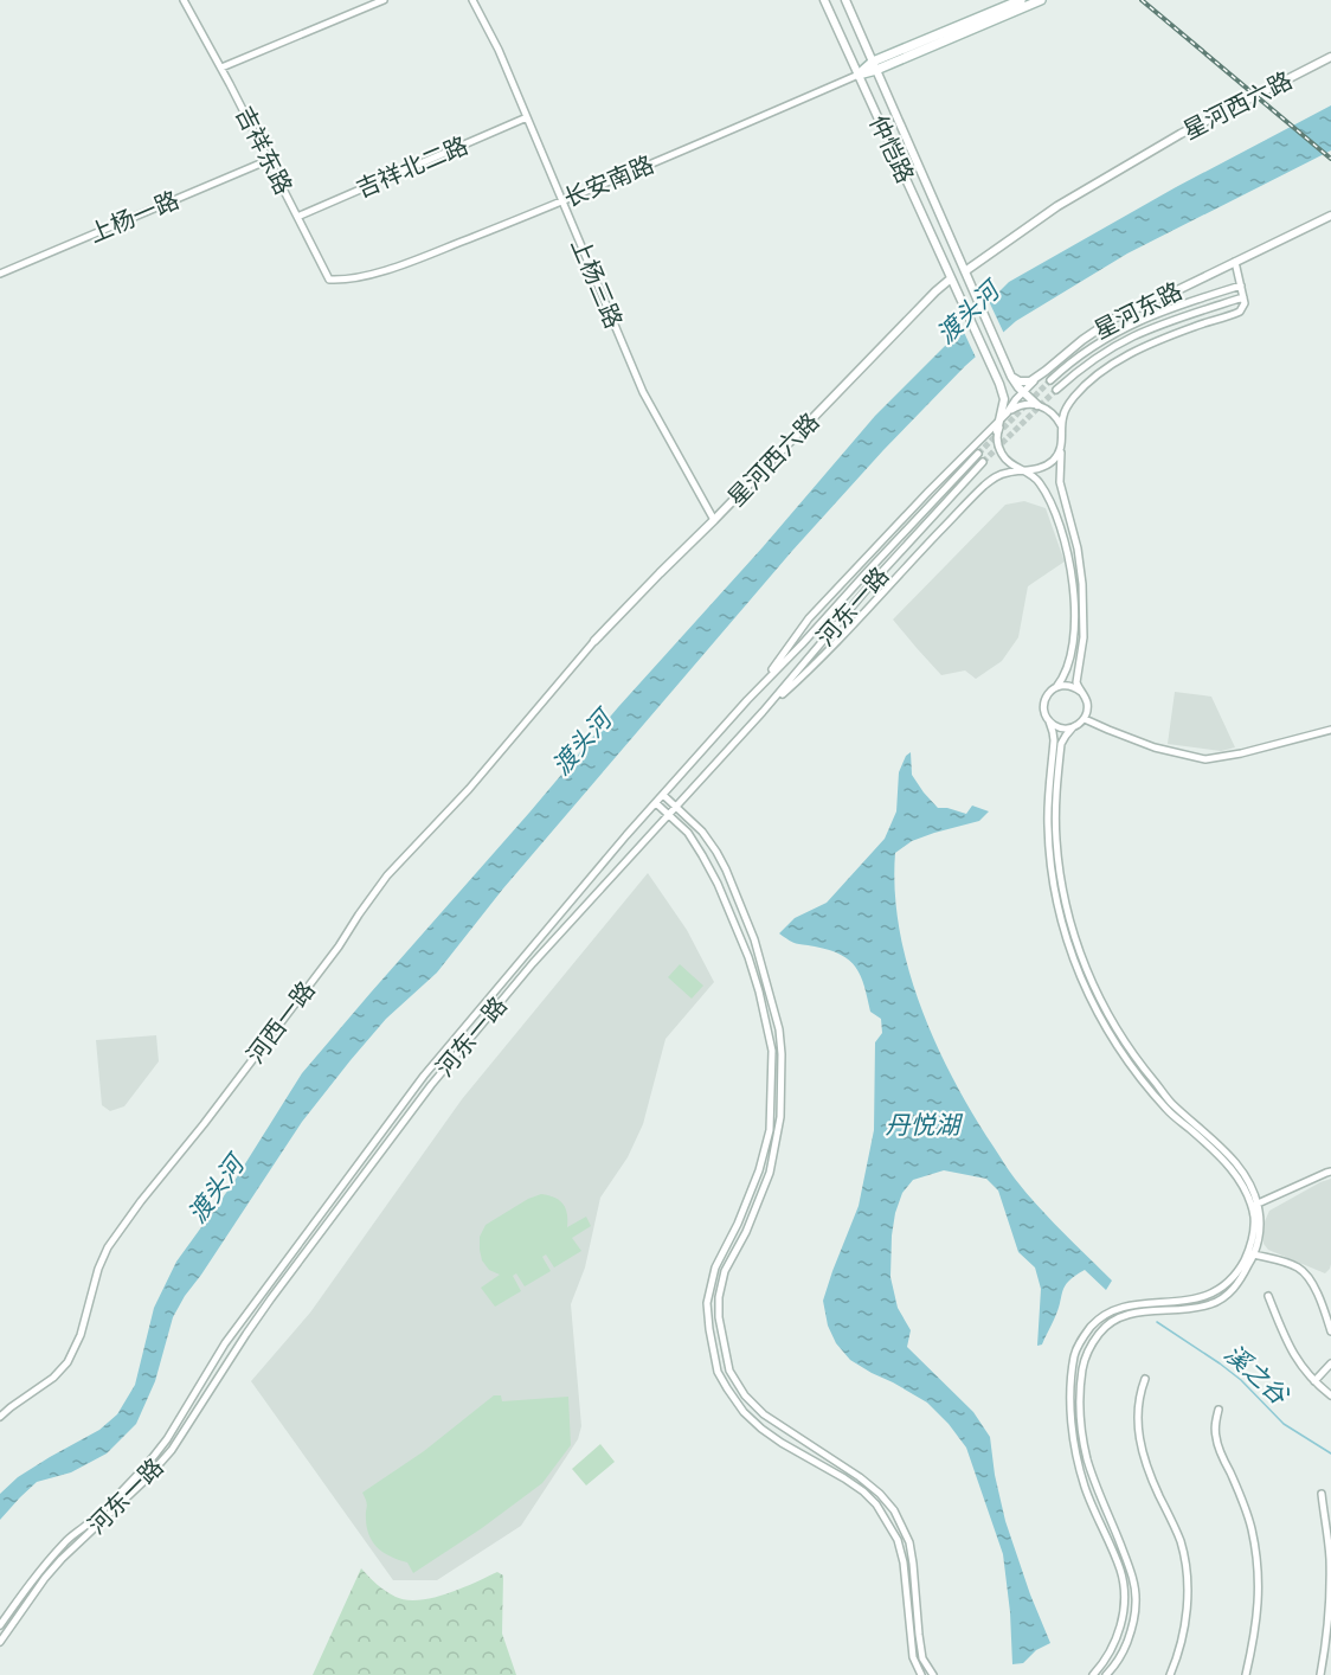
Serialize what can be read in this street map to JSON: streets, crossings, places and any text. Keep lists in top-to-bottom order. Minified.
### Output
{"streets":{"main road":["长安南路"],"street":["星河西六路","仲恺路","吉祥东路","吉祥北二路","上杨一路","上杨三路","星河东路","河东一路","河西一路"]},"crossings":[["星河西六路","仲恺路"],["星河西六路","上杨三路"],["星河西六路","河西一路"],["仲恺路","长安南路"],["仲恺路","星河东路"],["吉祥东路","吉祥北二路"],["吉祥东路","长安南路"],["吉祥东路","上杨一路"],["吉祥北二路","上杨三路"],["长安南路","上杨三路"]],"water":["渡头河","丹悦湖","溪之谷"]}
